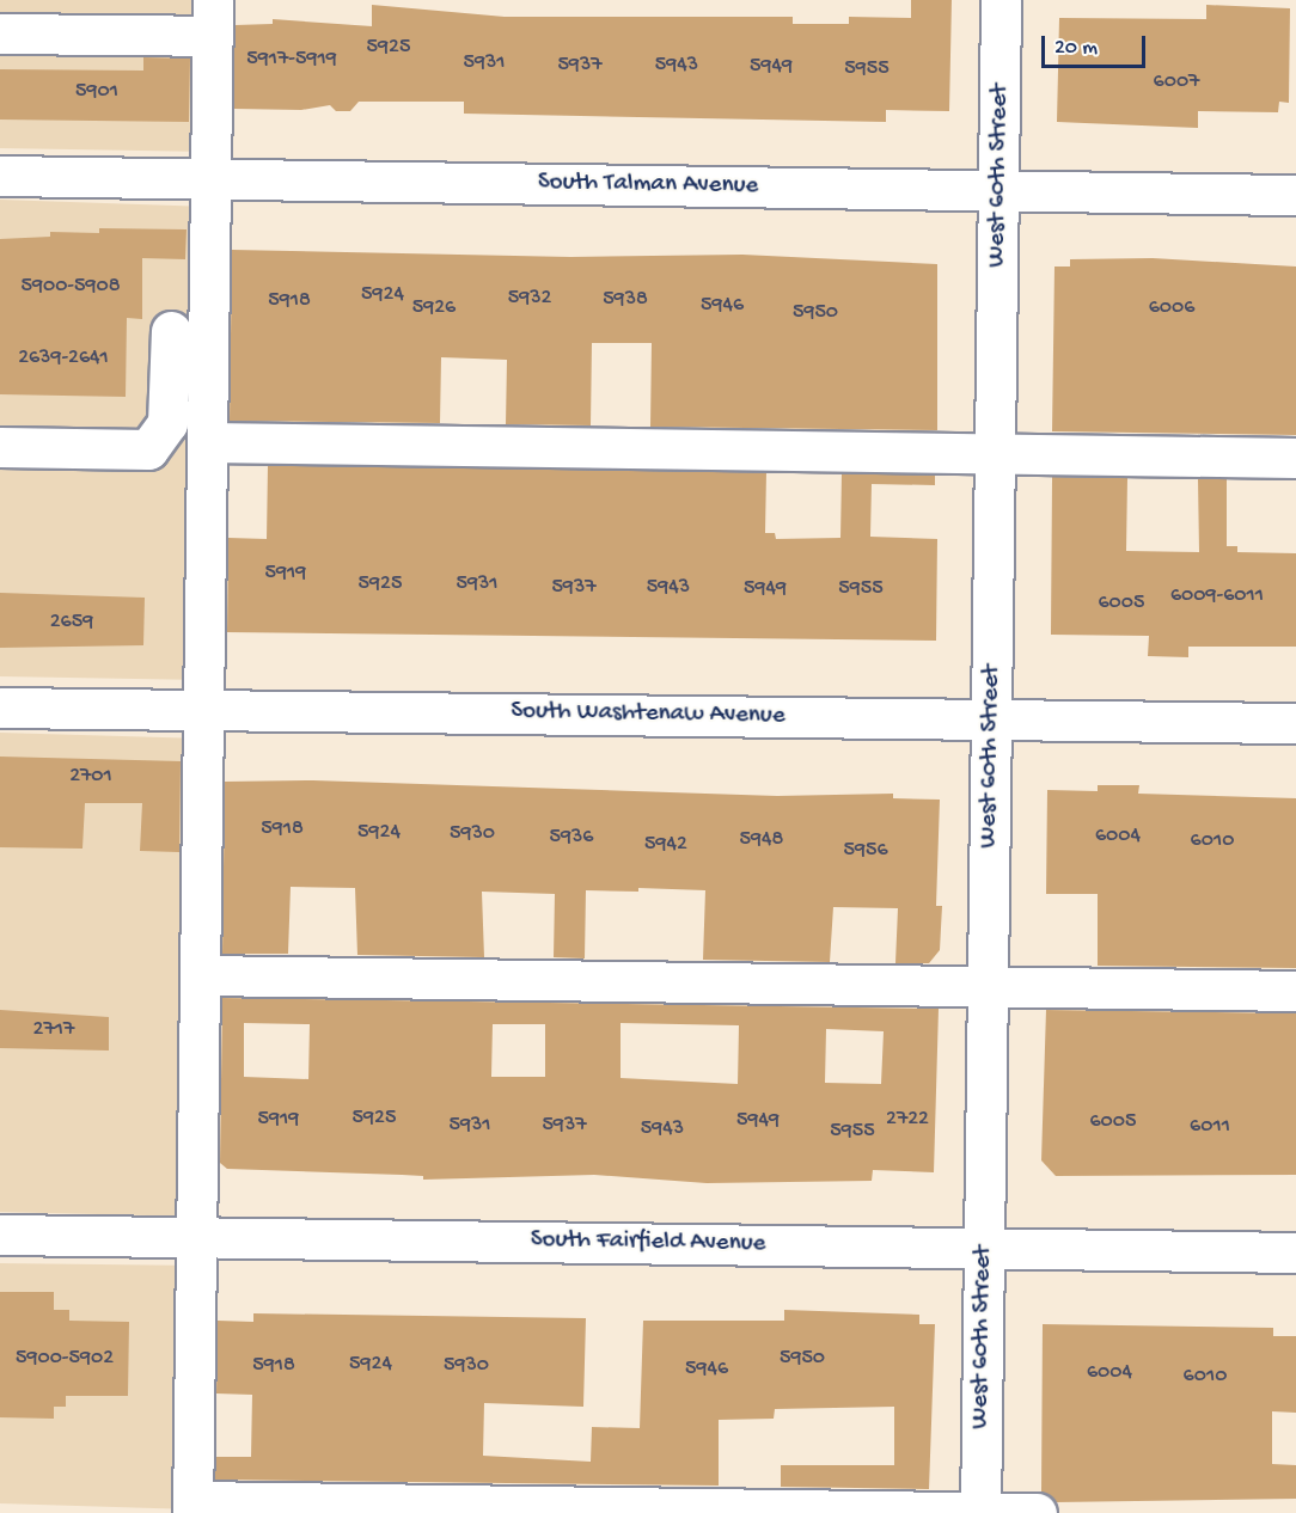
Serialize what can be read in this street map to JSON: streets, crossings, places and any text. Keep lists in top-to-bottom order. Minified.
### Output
{"streets":{"street":["West 60th Street","South Talman Avenue","South Washtenaw Avenue","South Fairfield Avenue"]},"crossings":[["West 60th Street","South Talman Avenue"],["West 60th Street","South Washtenaw Avenue"],["West 60th Street","South Fairfield Avenue"]],"house_numbers":["5925","5917-5919","5931","5937","5943","5949","5955","6007","5901","5900-5908","5924","5932","5938","5918","5946","5926","6006","5950","2639-2641","5919","5925","5931","5937","5943","5949","5955","6009-6011","6005","2659","2701","5918","5924","5930","6004","5936","5948","6010","5942","5956","2717","5925","5919","2722","5949","6005","5931","5937","6011","5943","5955","5900-5902","5950","5924","5918","5930","5946","6004","6010"],"scale_bar":"20 m"}
